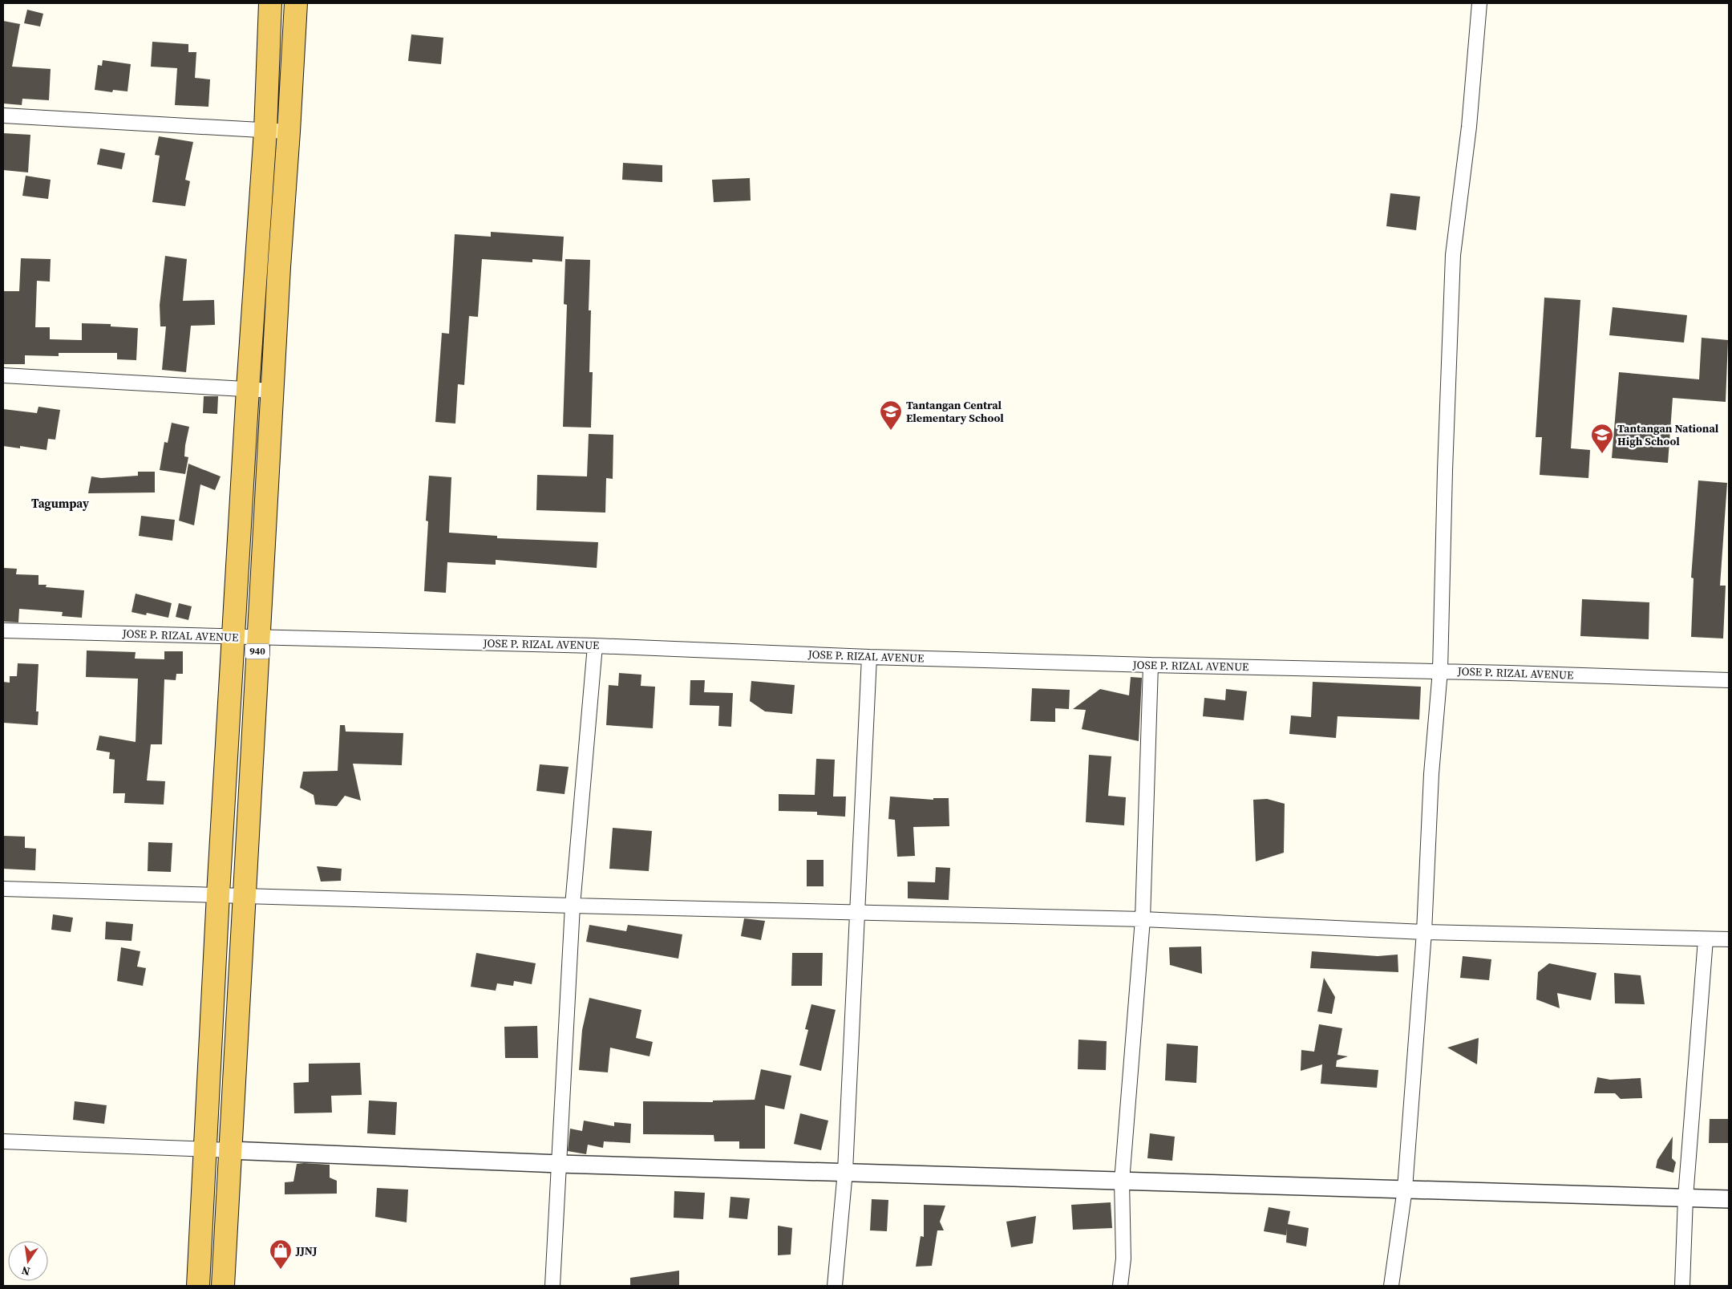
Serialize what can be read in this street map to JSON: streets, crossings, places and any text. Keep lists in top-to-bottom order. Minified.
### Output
{"streets":{"highway":["940"],"street":["JOSE P. RIZAL AVENUE"]},"crossings":[["JOSE P. RIZAL AVENUE","940"]],"districts":["Tagumpay"],"places":{"school or university":["Tantangan Central Elementary School","Tantangan National High School"],"shop":["JJNJ"]},"north":"bottom"}
